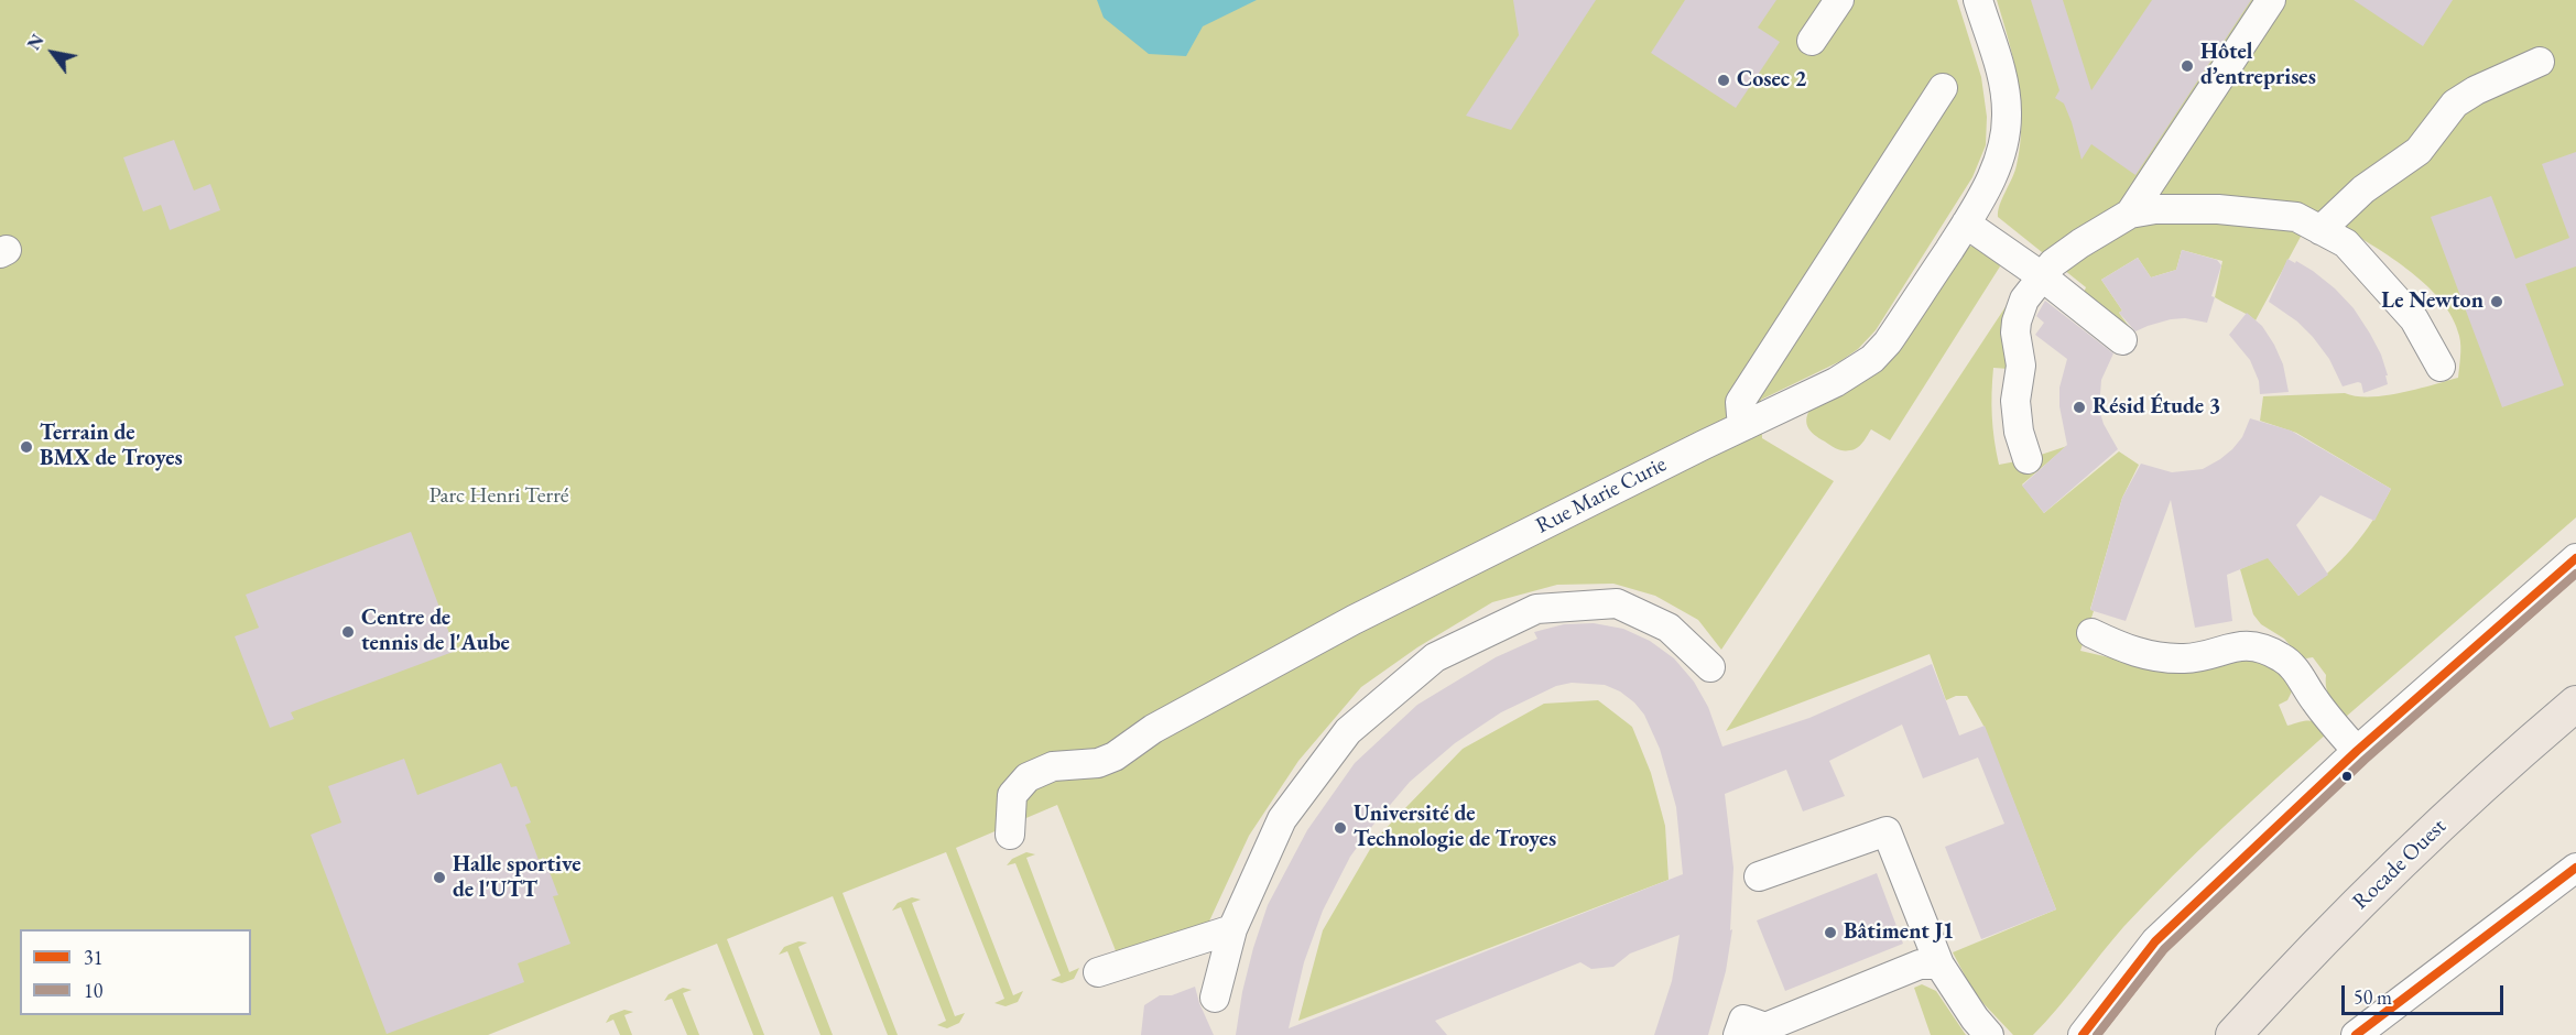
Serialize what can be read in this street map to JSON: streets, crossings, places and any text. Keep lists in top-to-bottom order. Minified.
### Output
{"streets":{"main road":["Rocade Ouest"],"street":["Rue Marie Curie"]},"parks":["Parc Henri Terré"],"places":["Hôtel d’entreprises","Cosec 2","Le Newton","Résid Étude 3","Terrain de BMX de Troyes","Centre de tennis de l'Aube","Université de Technologie de Troyes","Halle sportive de l'UTT","Bâtiment J1"],"lines":["transit line 31","transit line 10"],"legend":["31","10"],"scale_bar":"50 m","north":"top left"}
